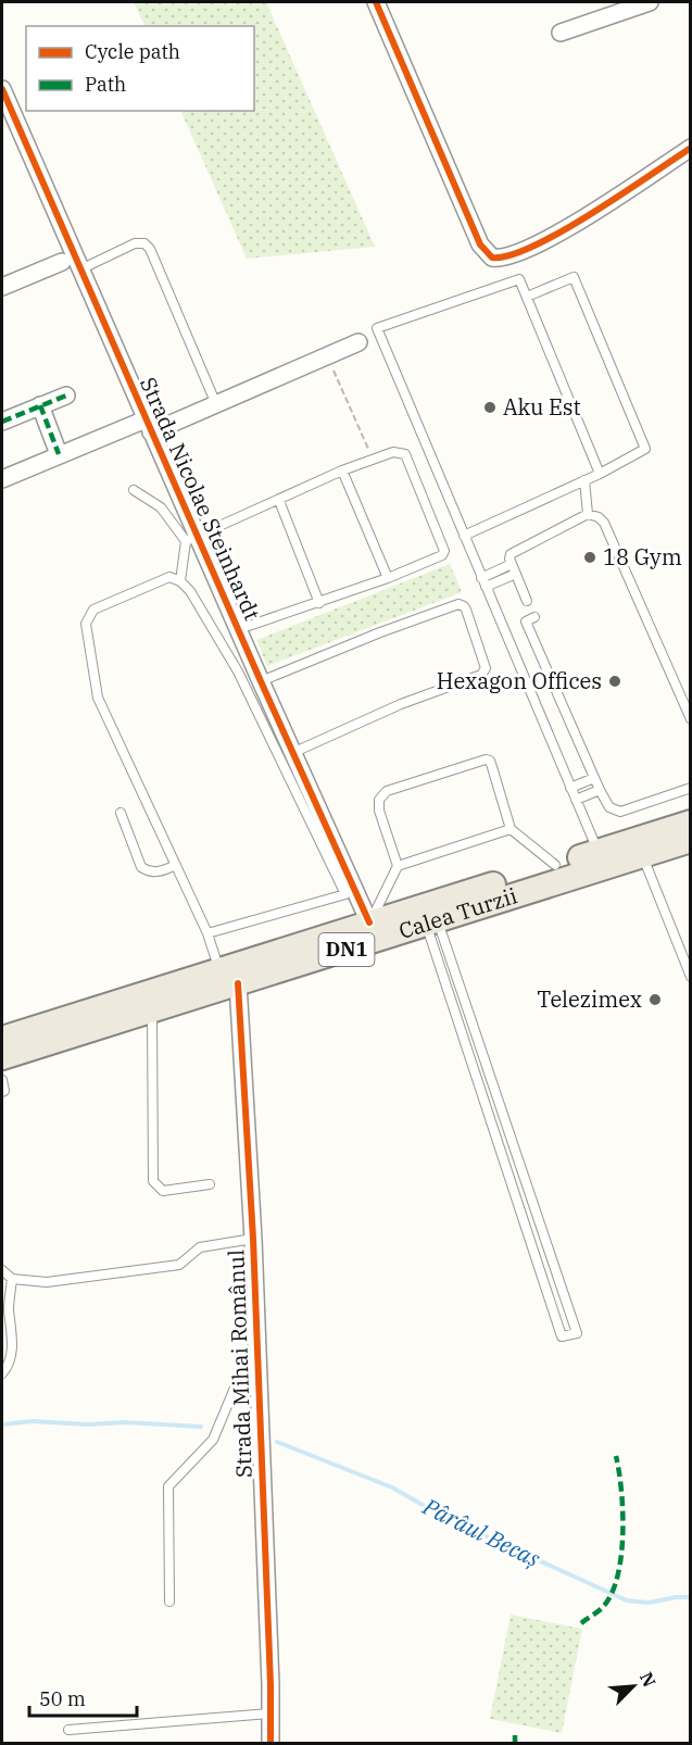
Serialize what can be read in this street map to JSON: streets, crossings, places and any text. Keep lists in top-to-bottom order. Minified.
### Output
{"streets":{"main road":["Calea Turzii","DN1"],"street":["Strada Nicolae Steinhardt","Strada Mihai Românul"]},"crossings":[["Strada Nicolae Steinhardt","Calea Turzii"],["Calea Turzii","Strada Mihai Românul"]],"water":["Pârâul Becaș"],"places":["Aku Est","18 Gym","Hexagon Offices","Telezimex"],"legend":["Cycle path","Path"],"scale_bar":"50 m","north":"top right"}
